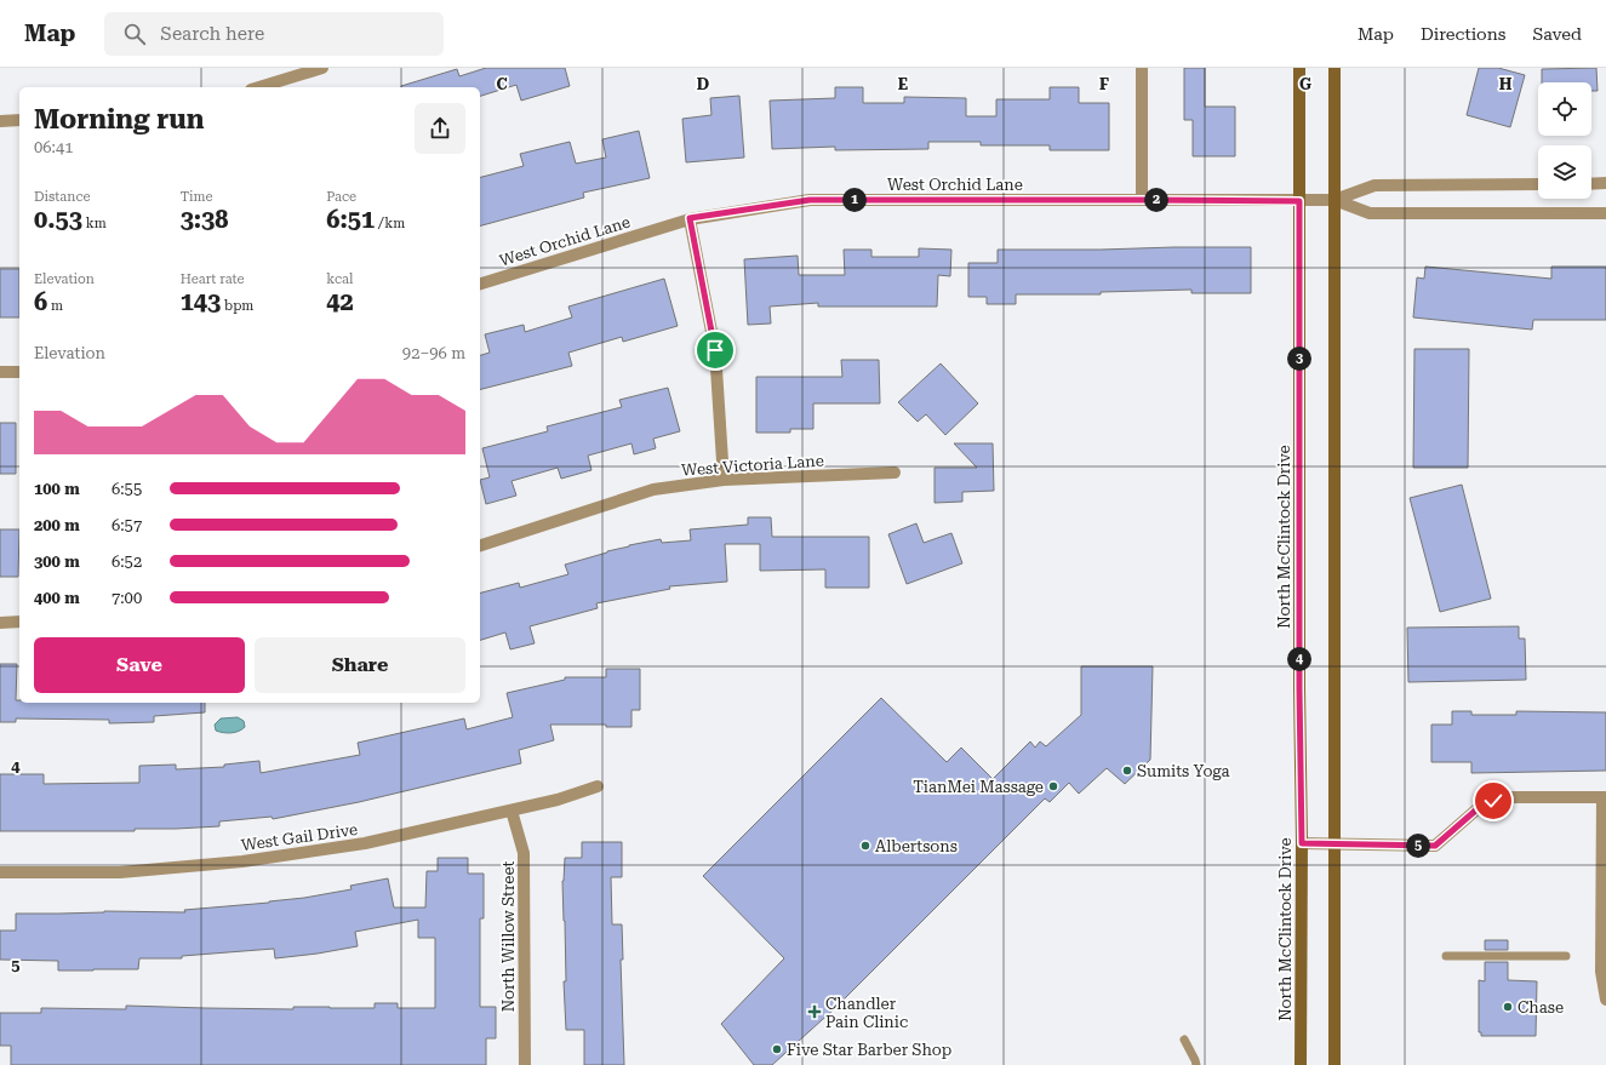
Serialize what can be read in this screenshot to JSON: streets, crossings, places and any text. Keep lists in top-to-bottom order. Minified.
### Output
{"streets":{"main road":["North McClintock Drive"],"street":["West Orchid Lane","West Victoria Lane","West Gail Drive","North Willow Street"]},"crossings":[["West Orchid Lane","North McClintock Drive"],["West Gail Drive","North Willow Street"]],"places":{"other":["Sumits Yoga","TianMei Massage","Albertsons","Chase","Five Star Barber Shop"],"health":["Chandler Pain Clinic"]},"page":{"header":"Map","search":"Search here","nav":["Map","Directions","Saved"],"heading":["Morning run","06:41"],"stats":[["Distance","0.53 km"],["Time","3:38"],["Pace","6:51 /km"],["Elevation","6 m"],["Heart rate","143 bpm"],["kcal","42"]],"pins":["1","2","3","4","5"],"chart":["Elevation","92–96 m"],"list":[{"name":"100 m","note":"6:55"},{"name":"200 m","note":"6:57"},{"name":"300 m","note":"6:52"},{"name":"400 m","note":"7:00"}],"buttons":["Save","Share"]},"grid":{"columns":["C","D","E","F","G","H"],"rows":["4","5"]}}
